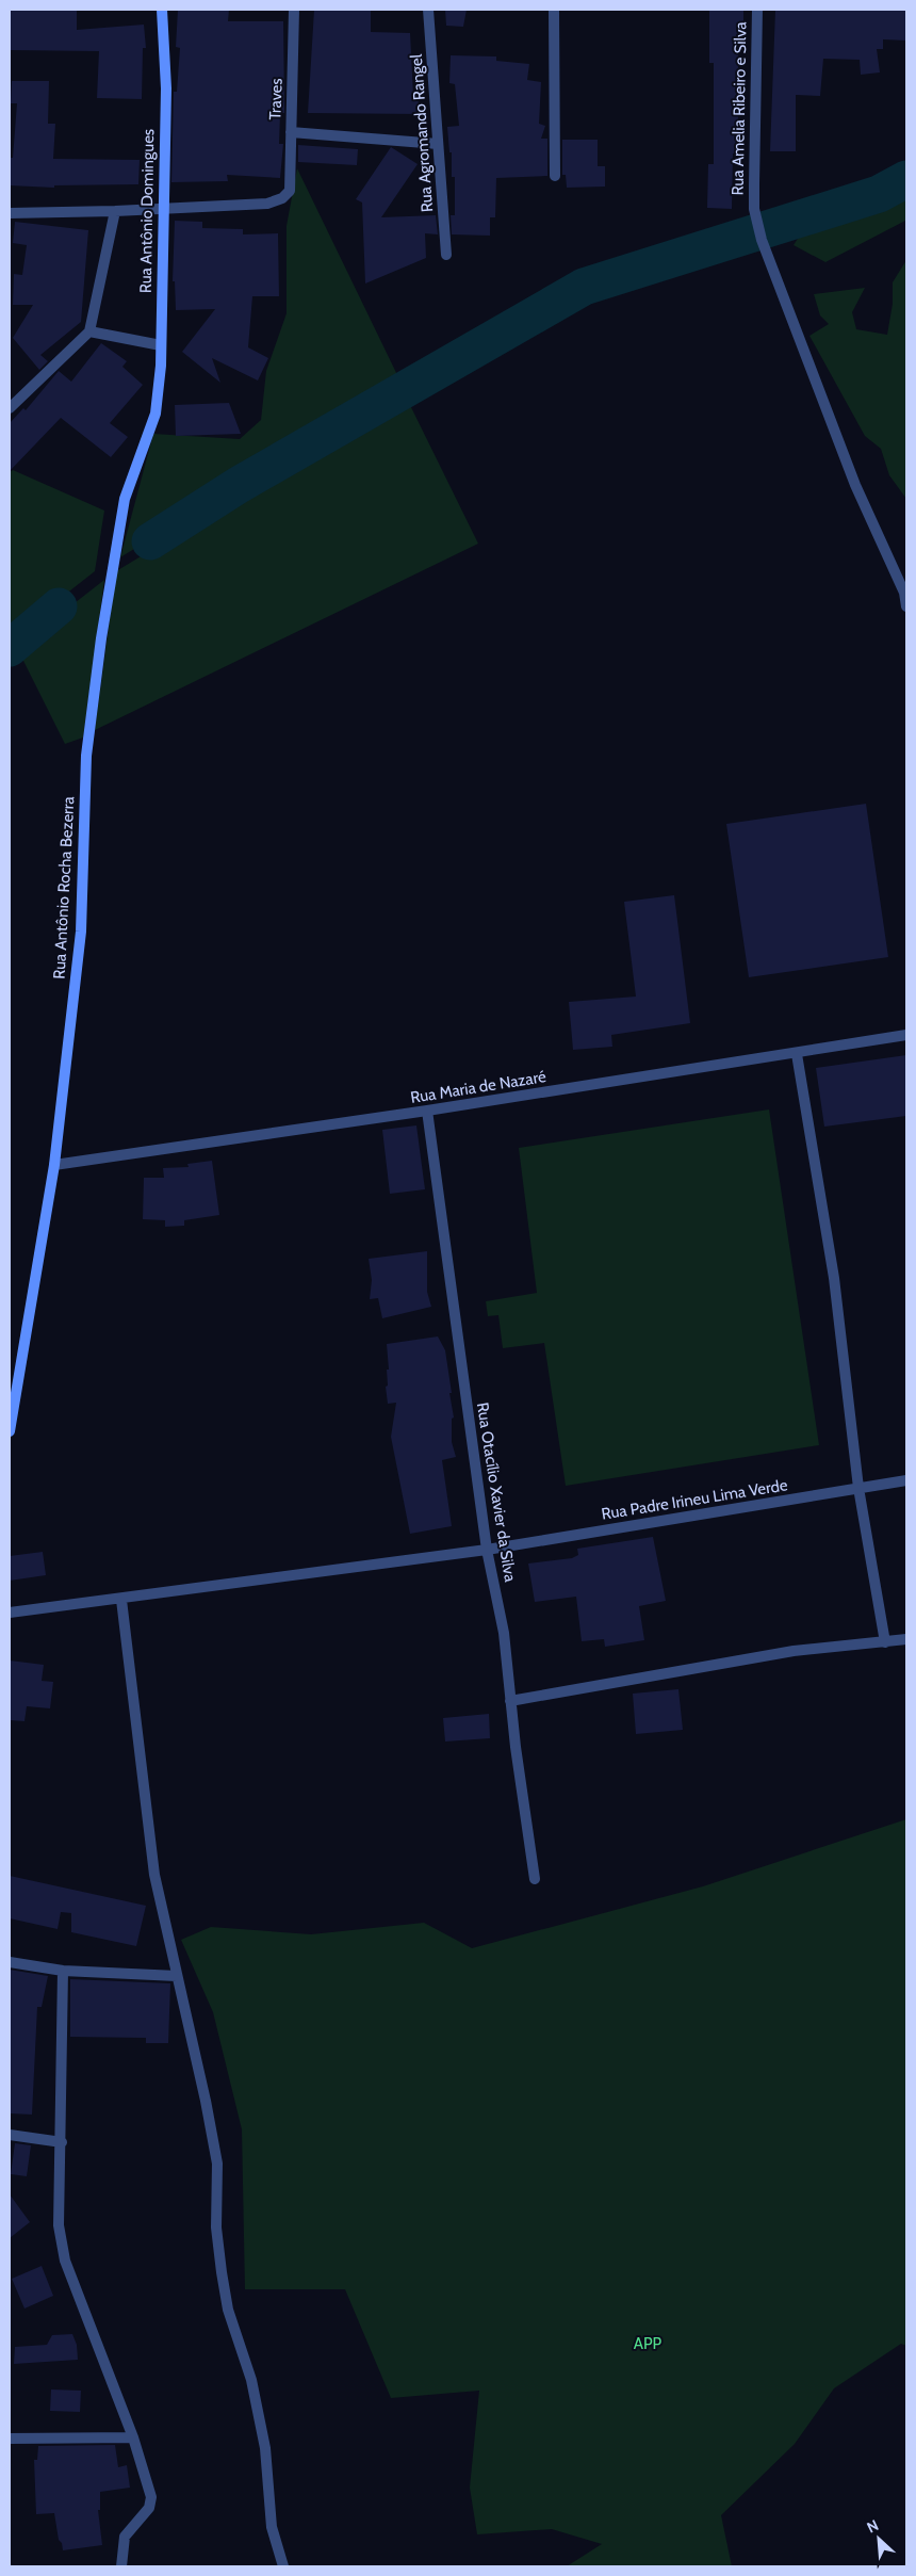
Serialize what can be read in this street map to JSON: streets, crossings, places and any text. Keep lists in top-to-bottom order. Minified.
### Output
{"streets":{"street":["Traves","Rua Amelia Ribeiro e Silva","Rua Agromando Rangel","Rua Antônio Domingues","Rua Antônio Rocha Bezerra","Rua Maria de Nazaré","Rua Otacílio Xavier da Silva","Rua Padre Irineu Lima Verde"]},"crossings":[["Traves","Rua Antônio Domingues"],["Rua Antônio Domingues","Rua Antônio Rocha Bezerra"],["Rua Antônio Rocha Bezerra","Rua Maria de Nazaré"],["Rua Maria de Nazaré","Rua Otacílio Xavier da Silva"],["Rua Otacílio Xavier da Silva","Rua Padre Irineu Lima Verde"]],"parks":["APP"],"north":"top left"}
